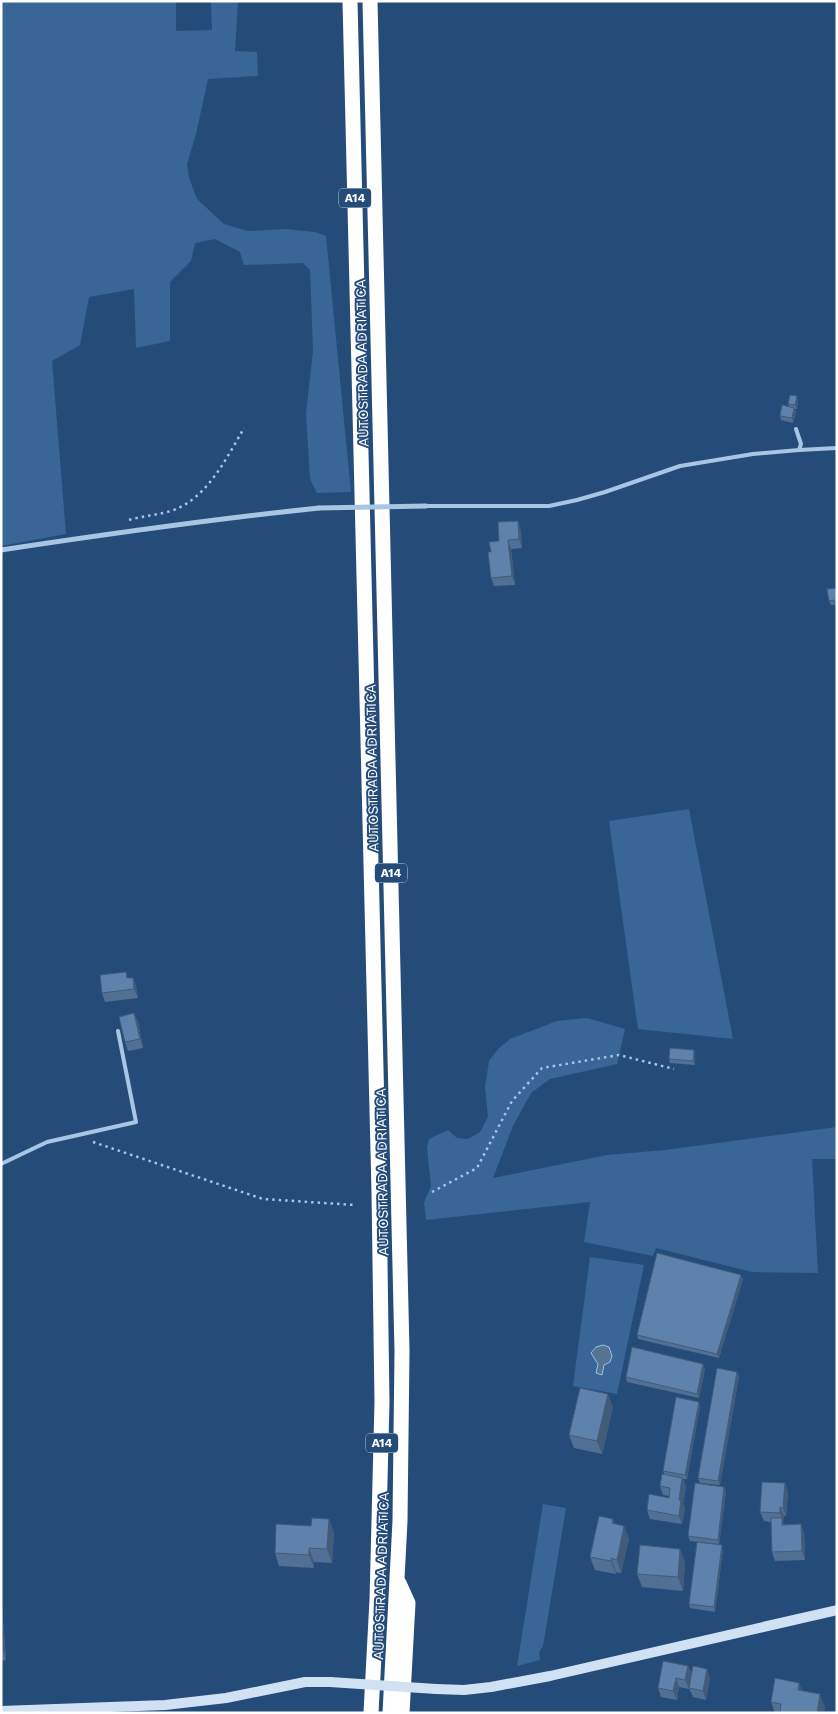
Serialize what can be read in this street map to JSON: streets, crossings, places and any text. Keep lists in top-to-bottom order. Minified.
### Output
{"streets":{"highway":["A14","AUTOSTRADA ADRIATICA"]}}
